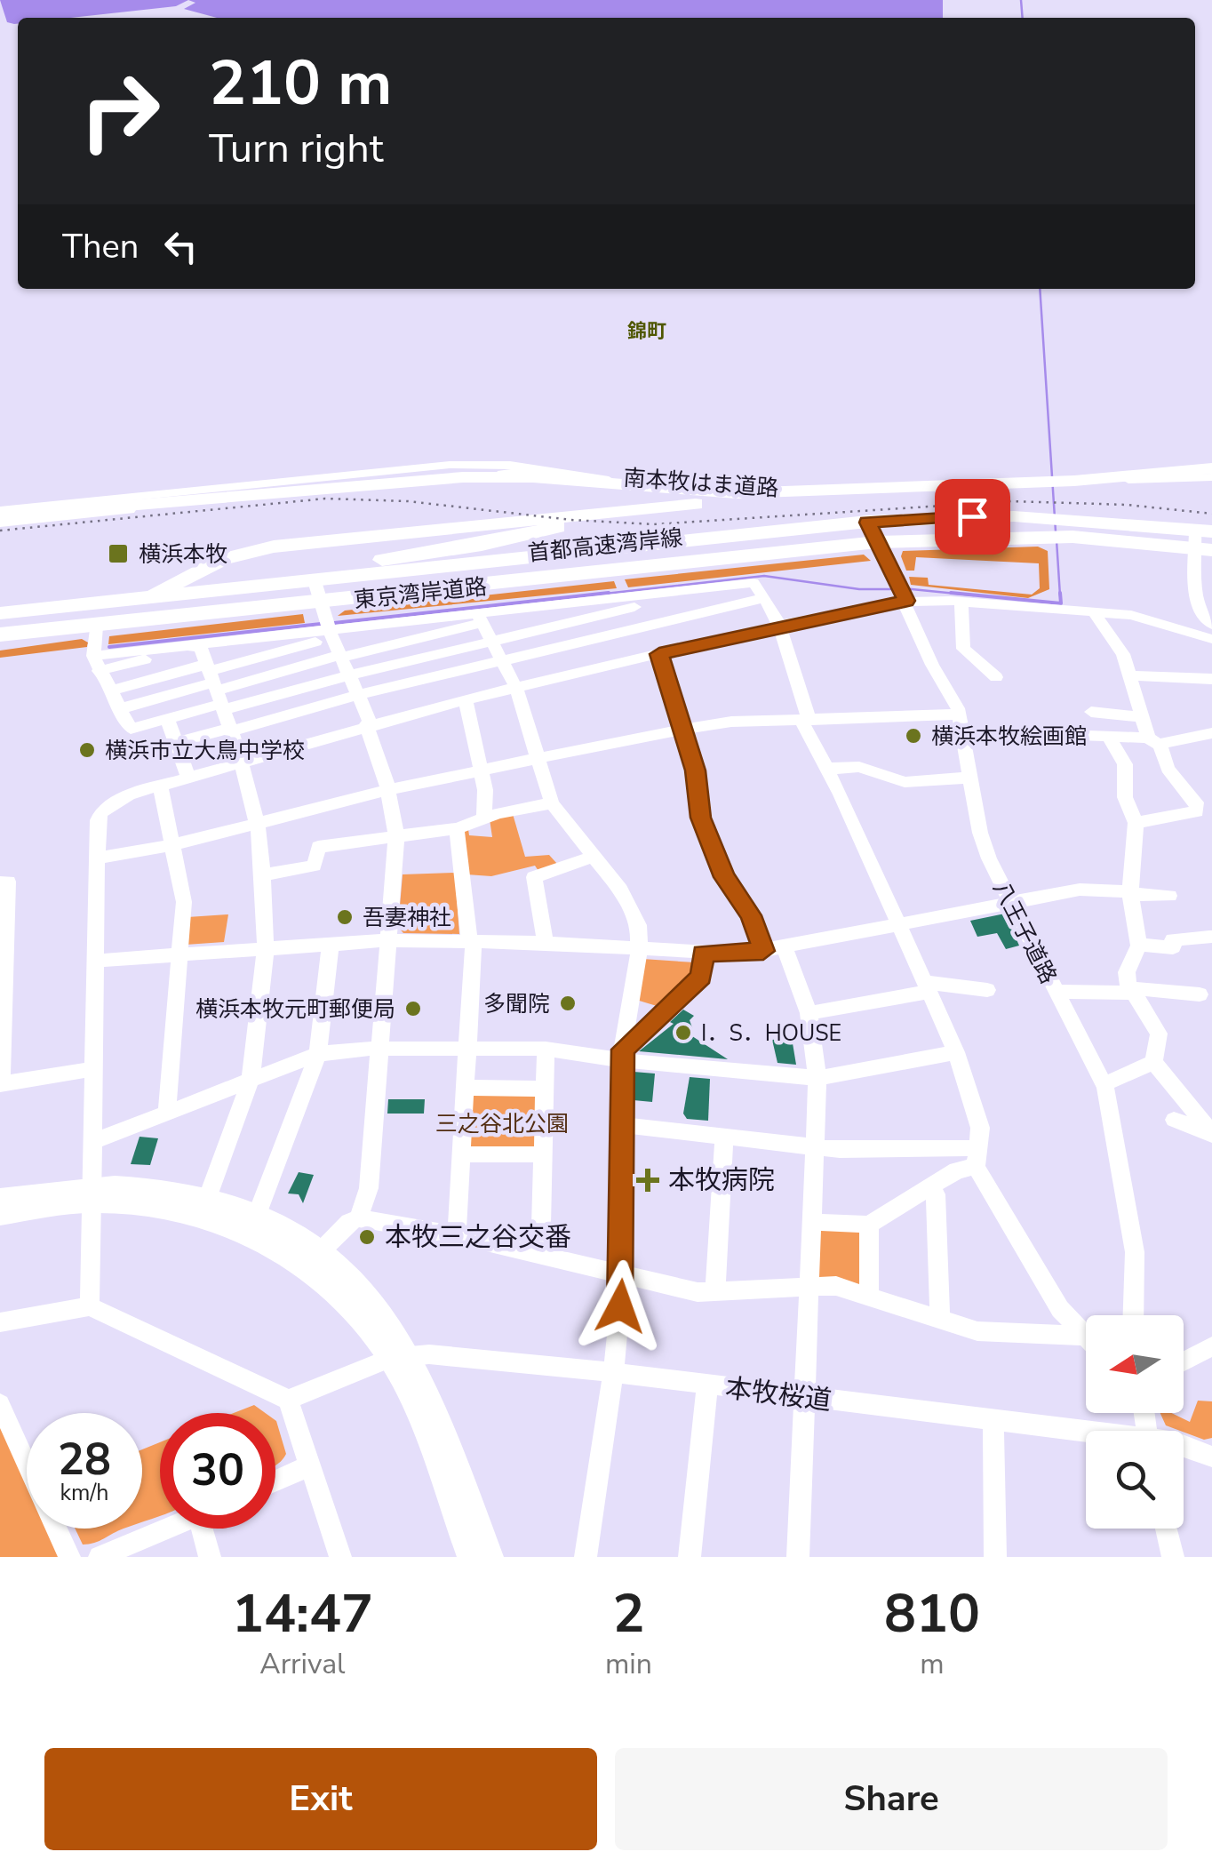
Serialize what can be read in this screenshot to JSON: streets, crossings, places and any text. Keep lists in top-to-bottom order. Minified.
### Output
{"streets":{"highway":["南本牧はま道路","首都高速湾岸線","東京湾岸道路"],"street":["八王子道路","本牧桜道"]},"crossings":[["首都高速湾岸線","東京湾岸道路"],["東京湾岸道路","八王子道路"]],"districts":["錦町"],"parks":["三之谷北公園"],"places":{"transit":["横浜本牧"],"other":["横浜本牧絵画館","横浜市立大鳥中学校","吾妻神社","多聞院","横浜本牧元町郵便局","I．S．HOUSE","本牧三之谷交番"],"health":["本牧病院"]},"north":"left","page":{"turn":["210 m","Turn right"],"then":"Then","speed":"28 km/h","limit":"30","eta":["14:47","Arrival","2","min","810","m"],"buttons":["Exit","Share"]}}
